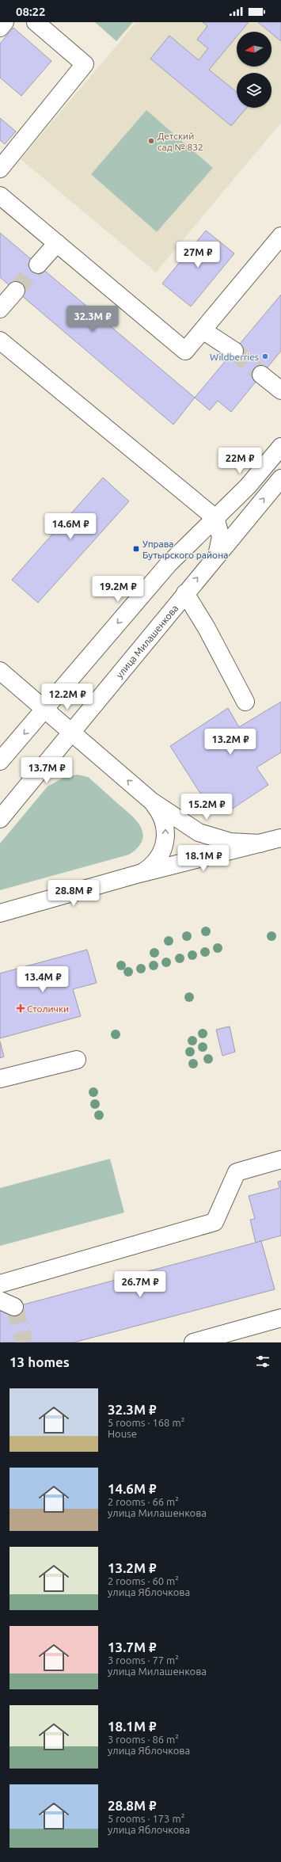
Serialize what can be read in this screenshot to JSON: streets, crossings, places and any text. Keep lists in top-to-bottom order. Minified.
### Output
{"streets":{"main road":["улица Милашенкова"]},"places":{"other":["Детский сад № 832","Wildberries"],"transit":["Управа Бутырского района"],"health":["Столички"]},"north":"left","page":{"status":"08:22","price":["27M ₽","32.3M ₽","22M ₽","14.6M ₽","19.2M ₽","12.2M ₽","13.2M ₽","13.7M ₽","15.2M ₽","18.1M ₽","28.8M ₽","13.4M ₽","26.7M ₽"],"heading":"13 homes","list":[{"name":"32.3M ₽","note":"5 rooms · 168 m² · House"},{"name":"14.6M ₽","note":"2 rooms · 66 m² · улица Милашенкова"},{"name":"13.2M ₽","note":"2 rooms · 60 m² · улица Яблочкова"},{"name":"13.7M ₽","note":"3 rooms · 77 m² · улица Милашенкова"},{"name":"18.1M ₽","note":"3 rooms · 86 m² · улица Яблочкова"},{"name":"28.8M ₽","note":"5 rooms · 173 m² · улица Яблочкова"}]}}
